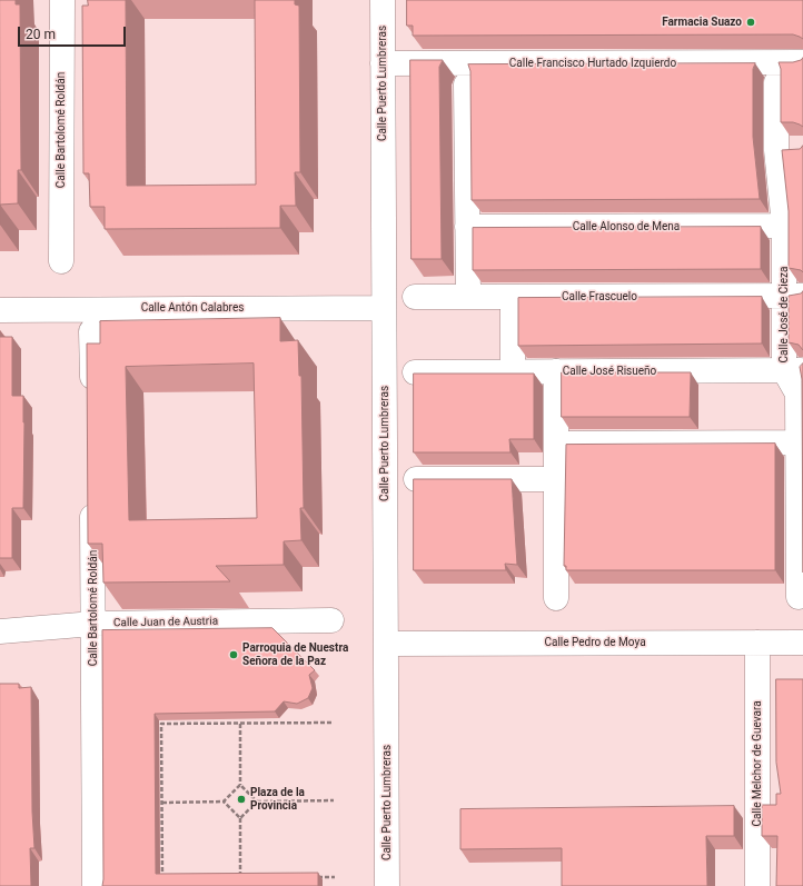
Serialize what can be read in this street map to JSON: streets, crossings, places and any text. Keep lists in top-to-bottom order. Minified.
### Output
{"streets":{"street":["Calle Francisco Hurtado Izquierdo","Calle Puerto Lumbreras","Calle Bartolomé Roldán","Calle Alonso de Mena","Calle Frascuelo","Calle Antón Calabres","Calle José de Cieza","Calle José Risueño","Calle Juan de Austria","Calle Pedro de Moya","Calle Melchor de Guevara"]},"crossings":[["Calle Francisco Hurtado Izquierdo","Calle Puerto Lumbreras"],["Calle Puerto Lumbreras","Calle Antón Calabres"],["Calle Puerto Lumbreras","Calle Pedro de Moya"],["Calle Bartolomé Roldán","Calle Juan de Austria"],["Calle Alonso de Mena","Calle José de Cieza"],["Calle Frascuelo","Calle José de Cieza"],["Calle José de Cieza","Calle José Risueño"],["Calle Pedro de Moya","Calle Melchor de Guevara"]],"places":["Farmacia Suazo","Parroquia de Nuestra Señora de la Paz","Plaza de la Provincia"],"scale_bar":"20 m"}
